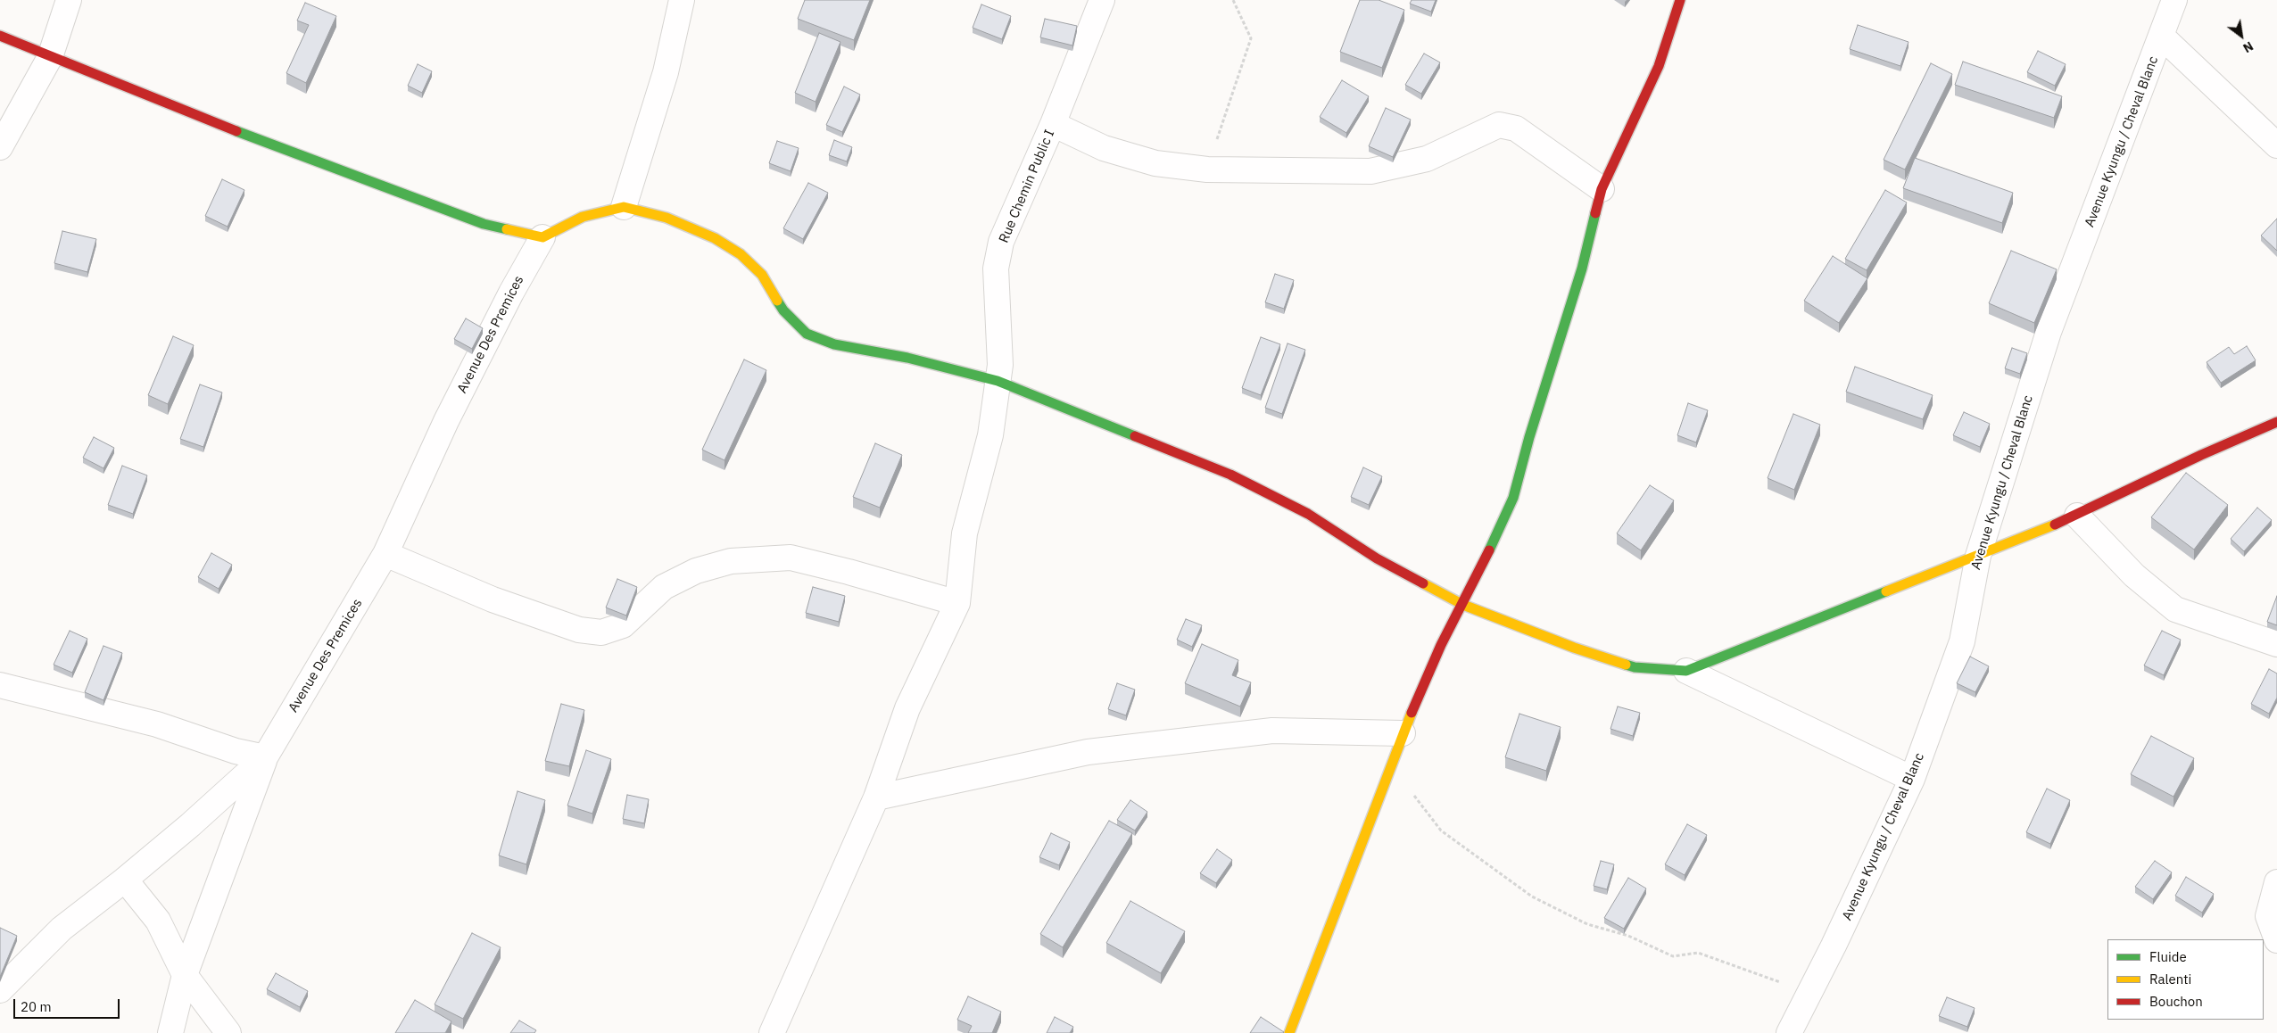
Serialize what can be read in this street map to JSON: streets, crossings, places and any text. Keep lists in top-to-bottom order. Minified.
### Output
{"streets":{"street":["Avenue Kyungu / Cheval Blanc","Rue Chemin Public I","Avenue Des Premices"]},"legend":["Fluide","Ralenti","Bouchon"],"scale_bar":"20 m","north":"bottom right"}
